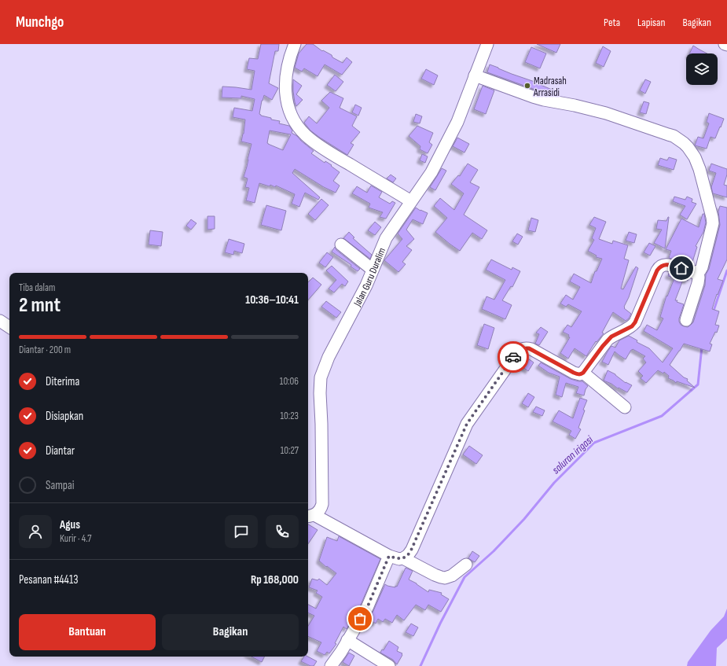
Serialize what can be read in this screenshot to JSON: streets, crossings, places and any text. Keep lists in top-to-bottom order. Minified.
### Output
{"streets":{"street":["Jalan Guru Duralim"]},"water":["saluran irigasi"],"places":["Madrasah Arrasidi"],"page":{"header":"Munchgo","nav":["Peta","Lapisan","Bagikan"],"heading":["2 mnt","Tiba dalam","10:36–10:41"],"panel":["Agus","Kurir · 4.7","Pesanan #4413","Rp 168,000"],"bar":"Diantar · 200 m","list":[["Diterima","10:06"],["Disiapkan","10:23"],["Diantar","10:27"],"Sampai"],"buttons":["Bantuan","Bagikan"]}}
